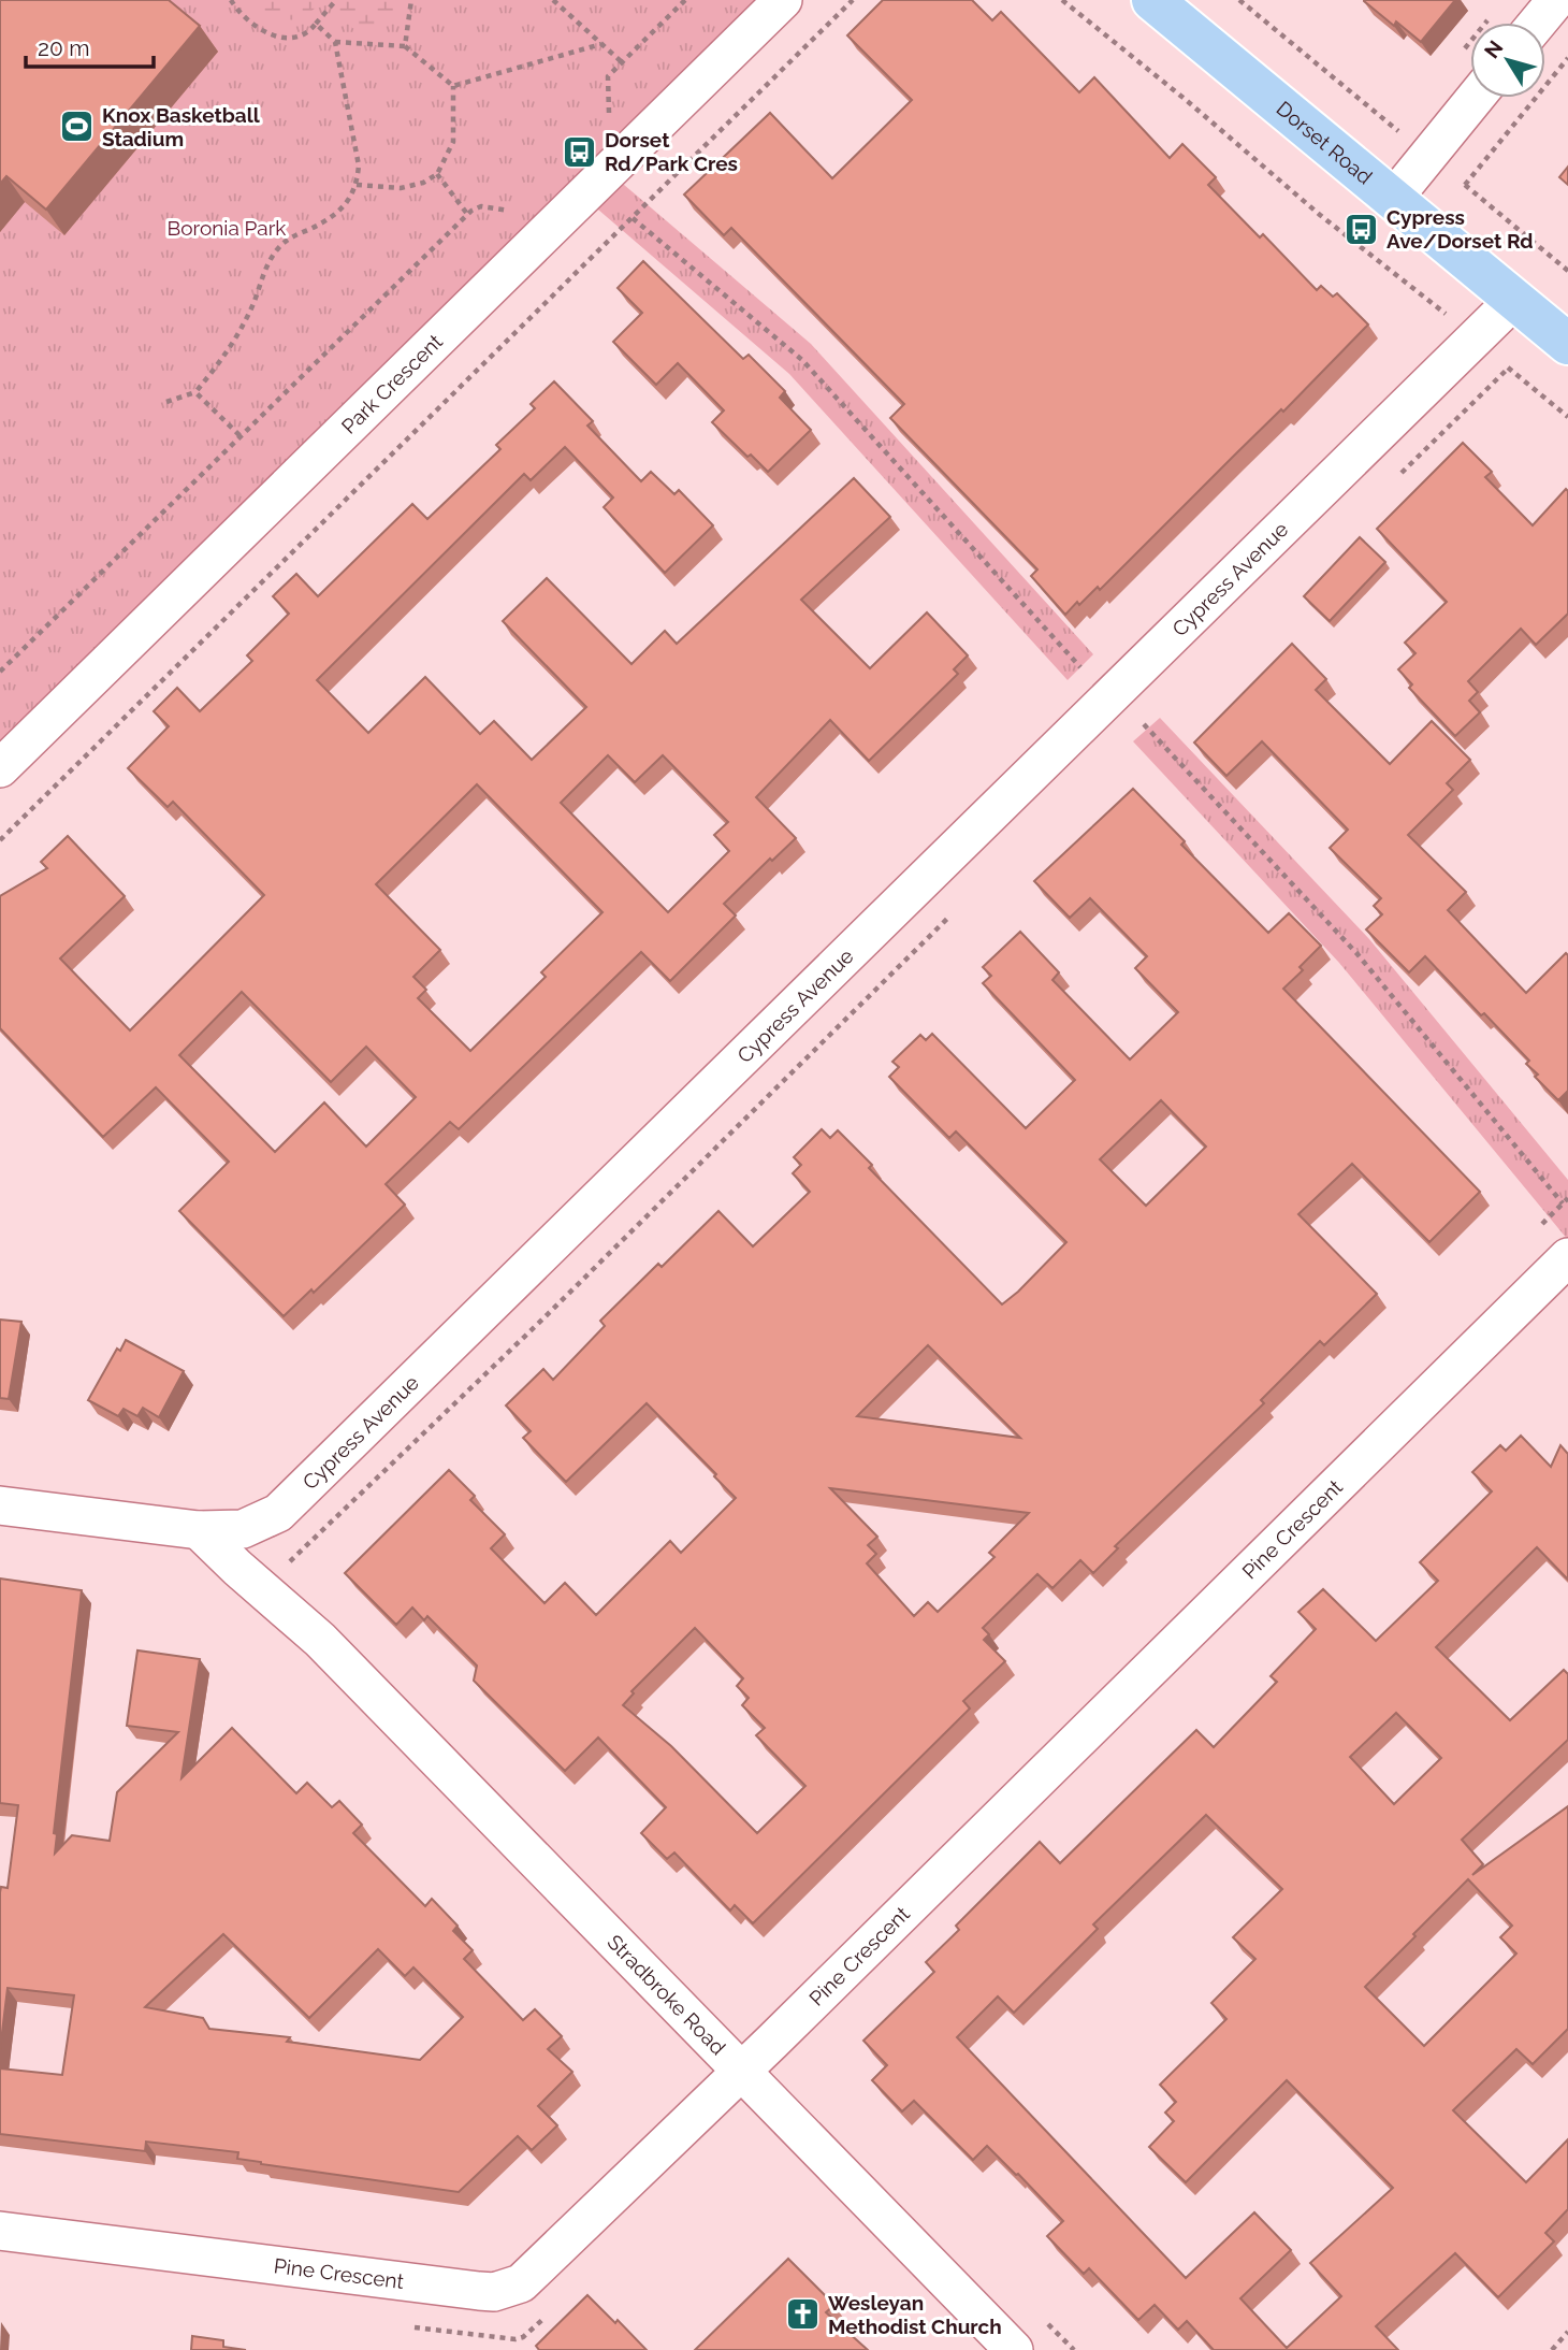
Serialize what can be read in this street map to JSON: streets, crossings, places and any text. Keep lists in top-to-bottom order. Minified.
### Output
{"streets":{"main road":["Dorset Road"],"street":["Park Crescent","Cypress Avenue","Pine Crescent","Stradbroke Road"]},"crossings":[["Dorset Road","Cypress Avenue"],["Cypress Avenue","Stradbroke Road"],["Pine Crescent","Stradbroke Road"]],"parks":["Boronia Park"],"places":{"sports":["Knox Basketball Stadium"],"bus stop":["Dorset Rd/Park Cres","Cypress Ave/Dorset Rd"],"church":["Wesleyan Methodist Church"]},"scale_bar":"20 m","north":"top left"}
